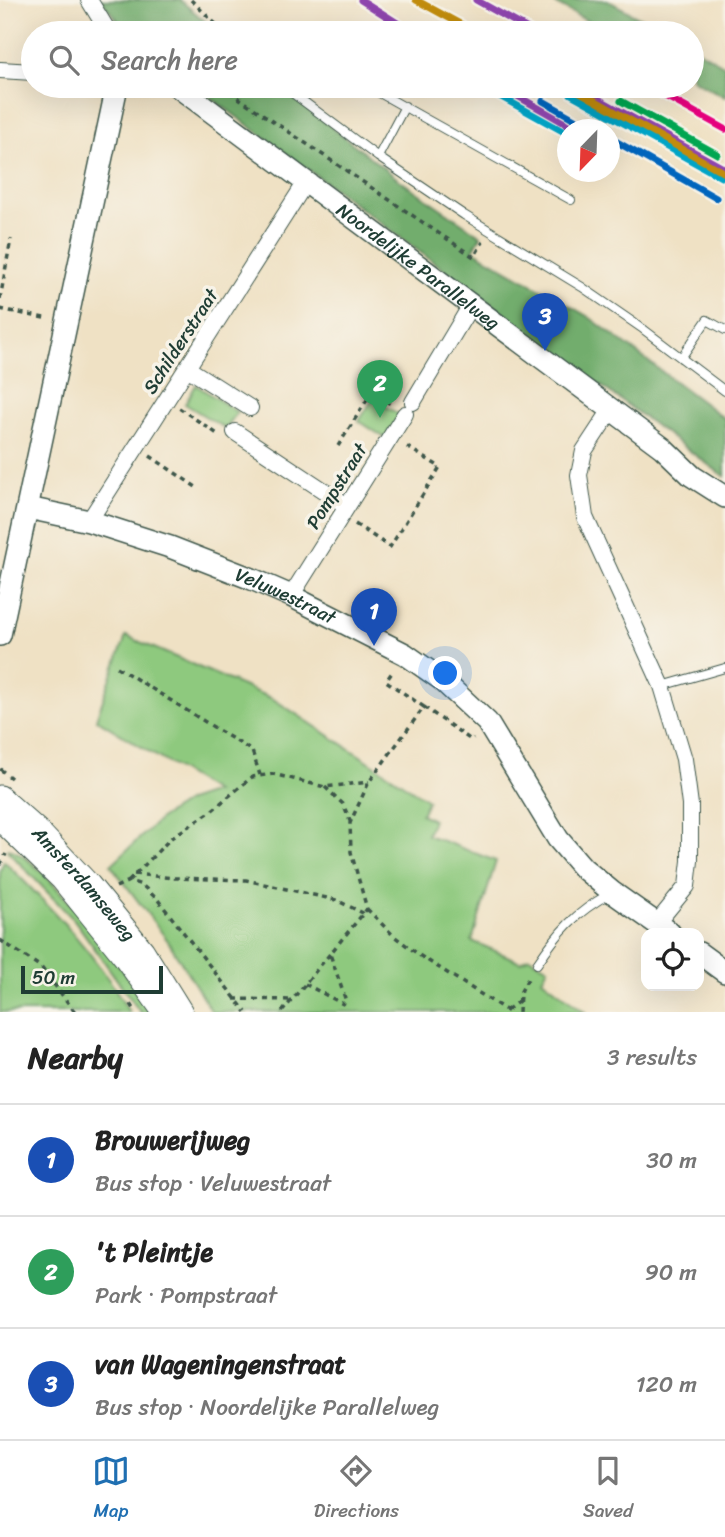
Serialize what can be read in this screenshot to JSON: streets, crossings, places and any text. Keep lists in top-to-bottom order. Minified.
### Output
{"streets":{"main road":["Amsterdamseweg"],"street":["Noordelijke Parallelweg","Schilderstraat","Pompstraat","Veluwestraat"]},"crossings":[["Noordelijke Parallelweg","Schilderstraat"],["Noordelijke Parallelweg","Pompstraat"],["Schilderstraat","Veluwestraat"],["Pompstraat","Veluwestraat"]],"scale_bar":"50 m","north":"bottom left","page":{"search":"Search here","pins":["3","2","1"],"scale":"50 m","heading":["Nearby","3 results"],"list":[{"mark":"1","name":"Brouwerijweg","note":"Bus stop · Veluwestraat","value":"30 m"},{"mark":"2","name":"'t Pleintje","note":"Park · Pompstraat","value":"90 m"},{"mark":"3","name":"van Wageningenstraat","note":"Bus stop · Noordelijke Parallelweg","value":"120 m"}],"nav":["Map","Directions","Saved"]}}
